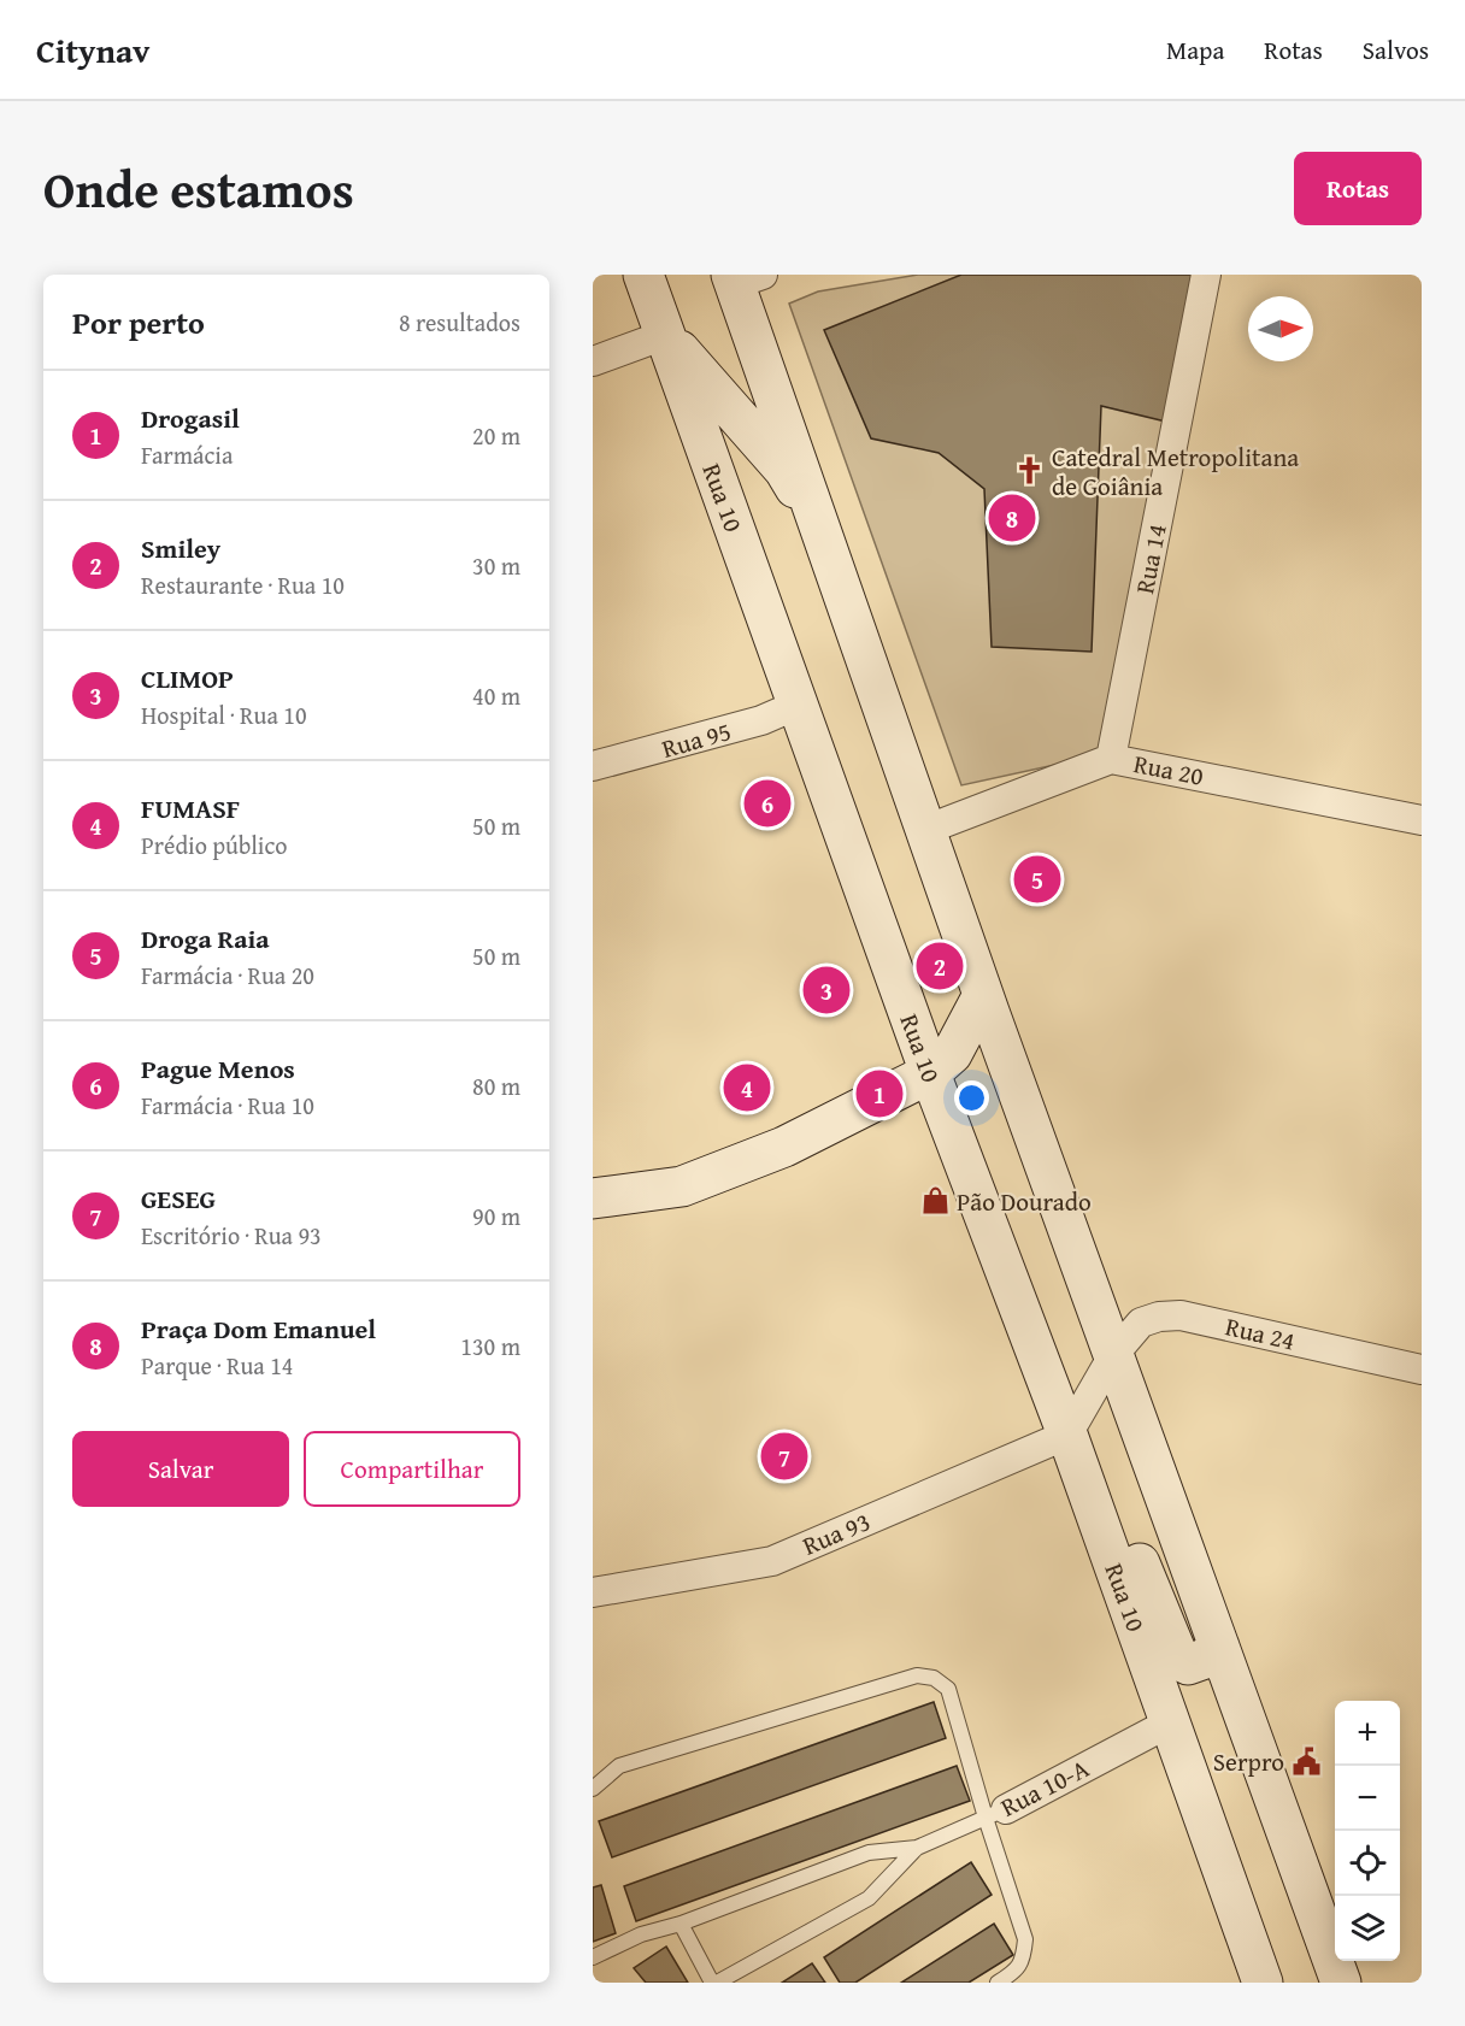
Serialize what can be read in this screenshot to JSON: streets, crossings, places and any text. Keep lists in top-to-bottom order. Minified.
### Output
{"streets":{"main road":["Rua 10"],"street":["Rua 14","Rua 95","Rua 20","Rua 24","Rua 93","Rua 10-A"]},"crossings":[["Rua 10","Rua 95"],["Rua 10","Rua 24"],["Rua 10","Rua 93"],["Rua 10","Rua 10-A"],["Rua 14","Rua 20"],["Rua 24","Rua 93"]],"places":{"church":["Catedral Metropolitana de Goiânia"],"shop":["Pão Dourado"],"public building":["Serpro"]},"north":"right","page":{"header":"Citynav","nav":["Mapa","Rotas","Salvos"],"title":"Onde estamos","buttons":["Rotas",["Salvar","Compartilhar"]],"heading":["Por perto","8 resultados"],"list":[{"mark":"1","name":"Drogasil","note":"Farmácia","value":"20 m"},{"mark":"2","name":"Smiley","note":"Restaurante · Rua 10","value":"30 m"},{"mark":"3","name":"CLIMOP","note":"Hospital · Rua 10","value":"40 m"},{"mark":"4","name":"FUMASF","note":"Prédio público","value":"50 m"},{"mark":"5","name":"Droga Raia","note":"Farmácia · Rua 20","value":"50 m"},{"mark":"6","name":"Pague Menos","note":"Farmácia · Rua 10","value":"80 m"},{"mark":"7","name":"GESEG","note":"Escritório · Rua 93","value":"90 m"},{"mark":"8","name":"Praça Dom Emanuel","note":"Parque · Rua 14","value":"130 m"}],"pins":["8","6","5","2","3","4","1","7"],"map_buttons":["+","−"]}}
